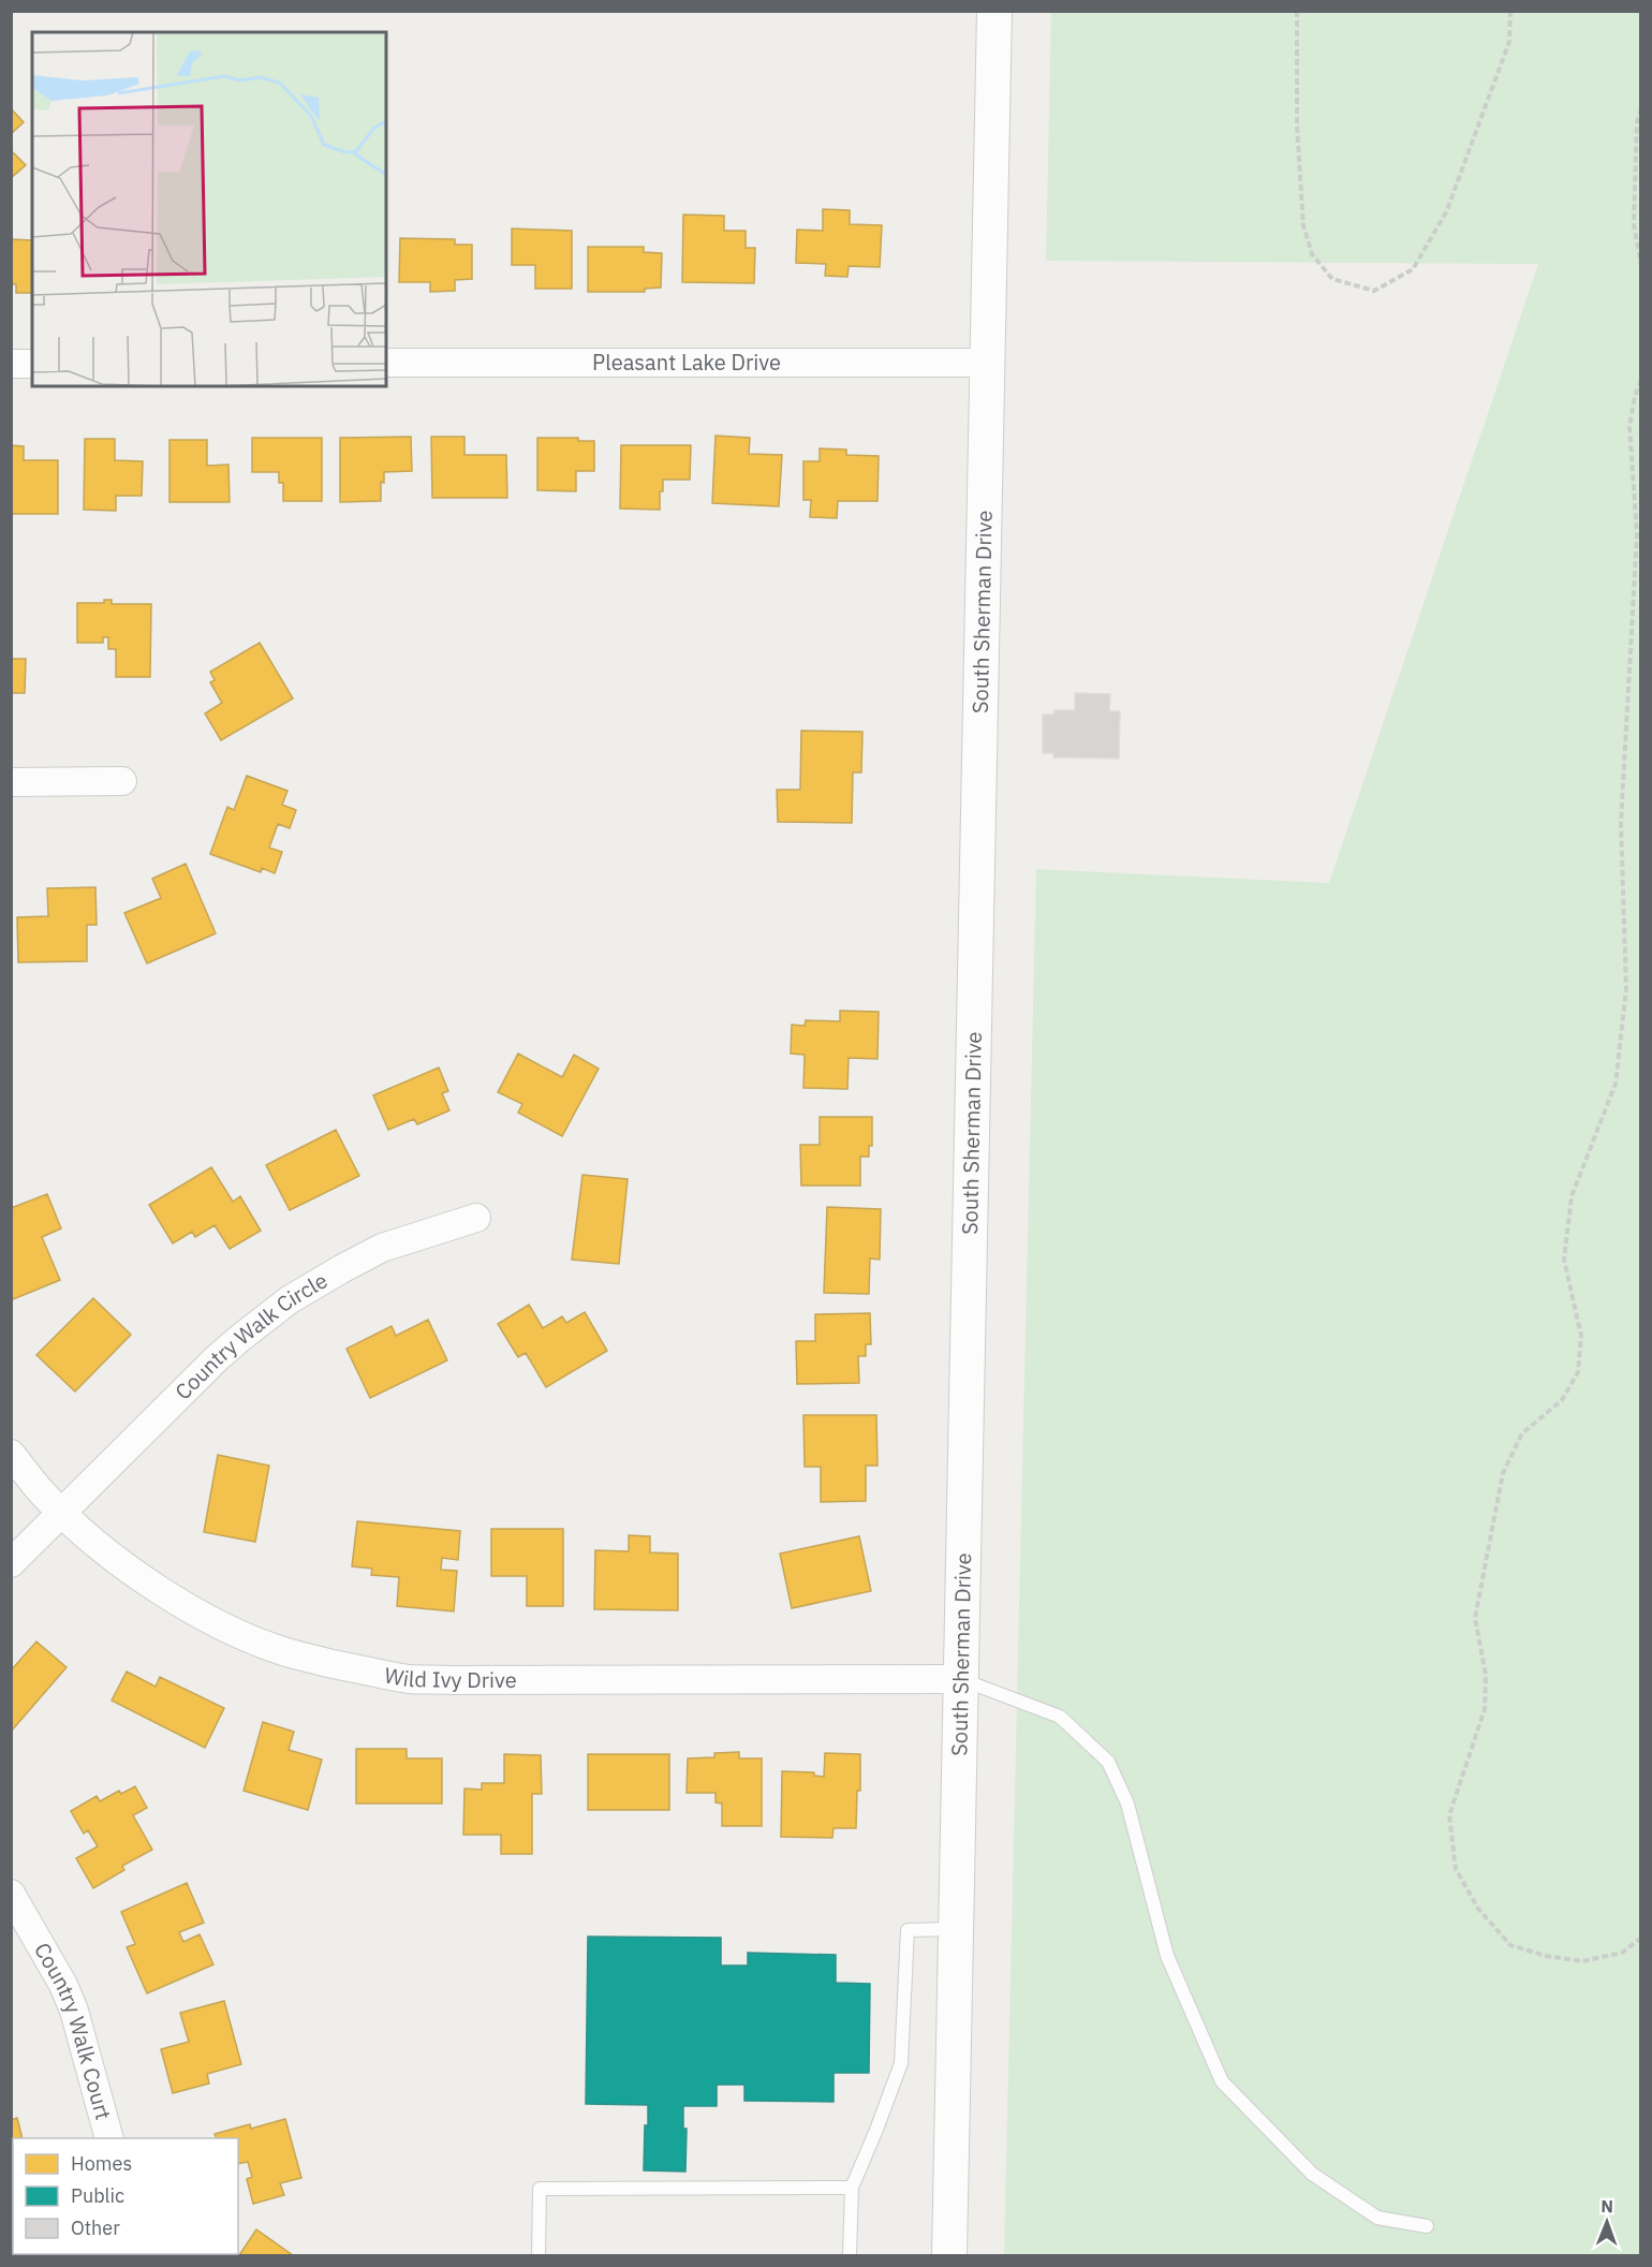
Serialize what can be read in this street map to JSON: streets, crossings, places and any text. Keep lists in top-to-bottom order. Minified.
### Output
{"streets":{"street":["Pleasant Lake Drive","South Sherman Drive","Country Walk Circle","Wild Ivy Drive","Country Walk Court"]},"crossings":[["Pleasant Lake Drive","South Sherman Drive"],["South Sherman Drive","Wild Ivy Drive"],["Country Walk Circle","Wild Ivy Drive"]],"legend":["Homes","Public","Other"],"north":"top"}
